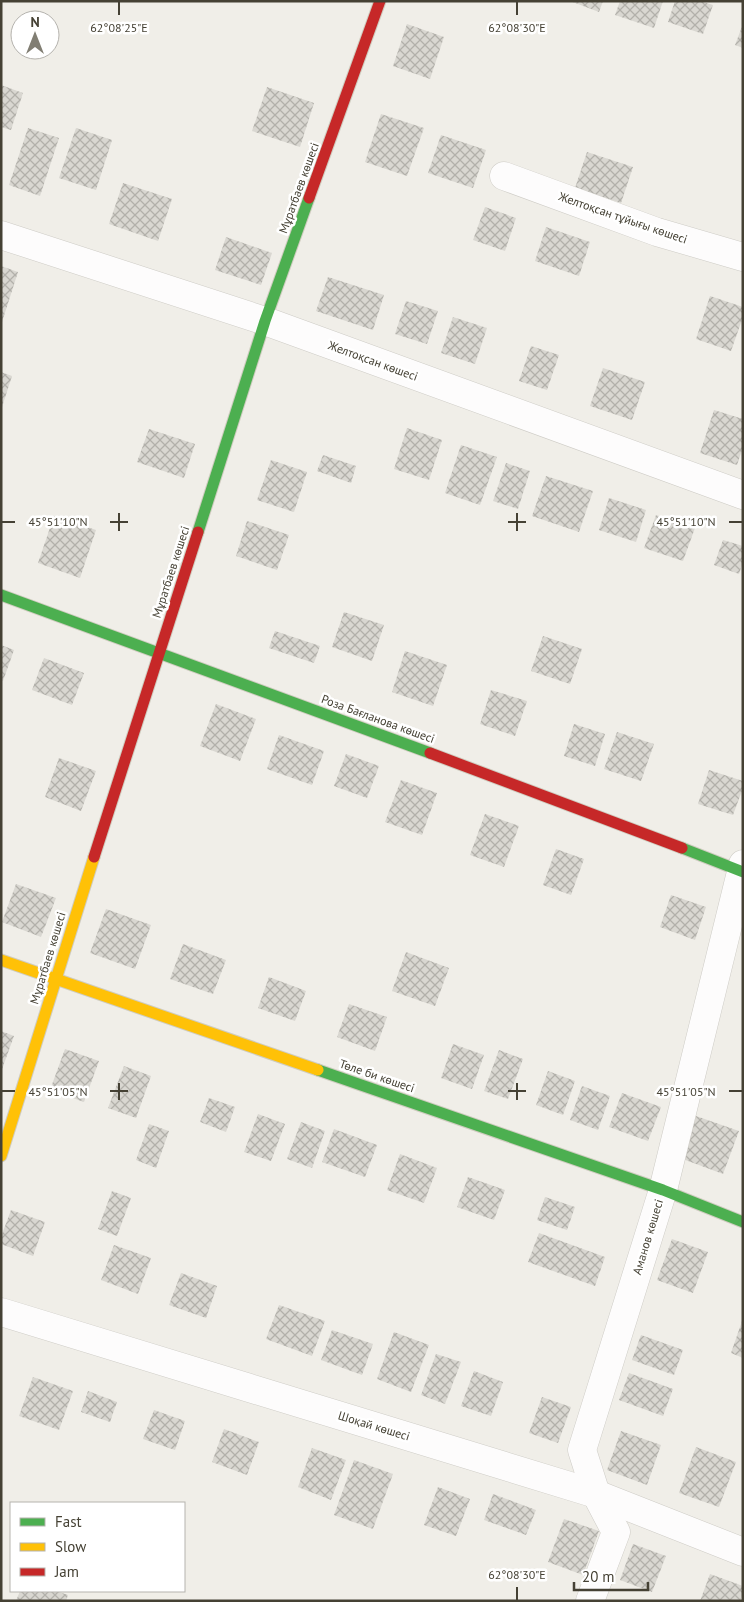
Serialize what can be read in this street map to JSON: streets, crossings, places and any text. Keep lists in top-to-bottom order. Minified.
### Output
{"streets":{"street":["Мұратбаев көшесі","Желтоқсан тұйығы көшесі","Желтоқсан көшесі","Роза Бағланова көшесі","Төле би көшесі","Аманов көшесі","Шоқай көшесі"]},"crossings":[["Мұратбаев көшесі","Желтоқсан көшесі"],["Мұратбаев көшесі","Роза Бағланова көшесі"],["Мұратбаев көшесі","Төле би көшесі"],["Роза Бағланова көшесі","Аманов көшесі"],["Төле би көшесі","Аманов көшесі"],["Аманов көшесі","Шоқай көшесі"]],"legend":["Fast","Slow","Jam"],"scale_bar":"20 m","north":"top","coordinates":["62°08'25\"E","62°08'30\"E","45°51'10\"N","45°51'05\"N"]}
